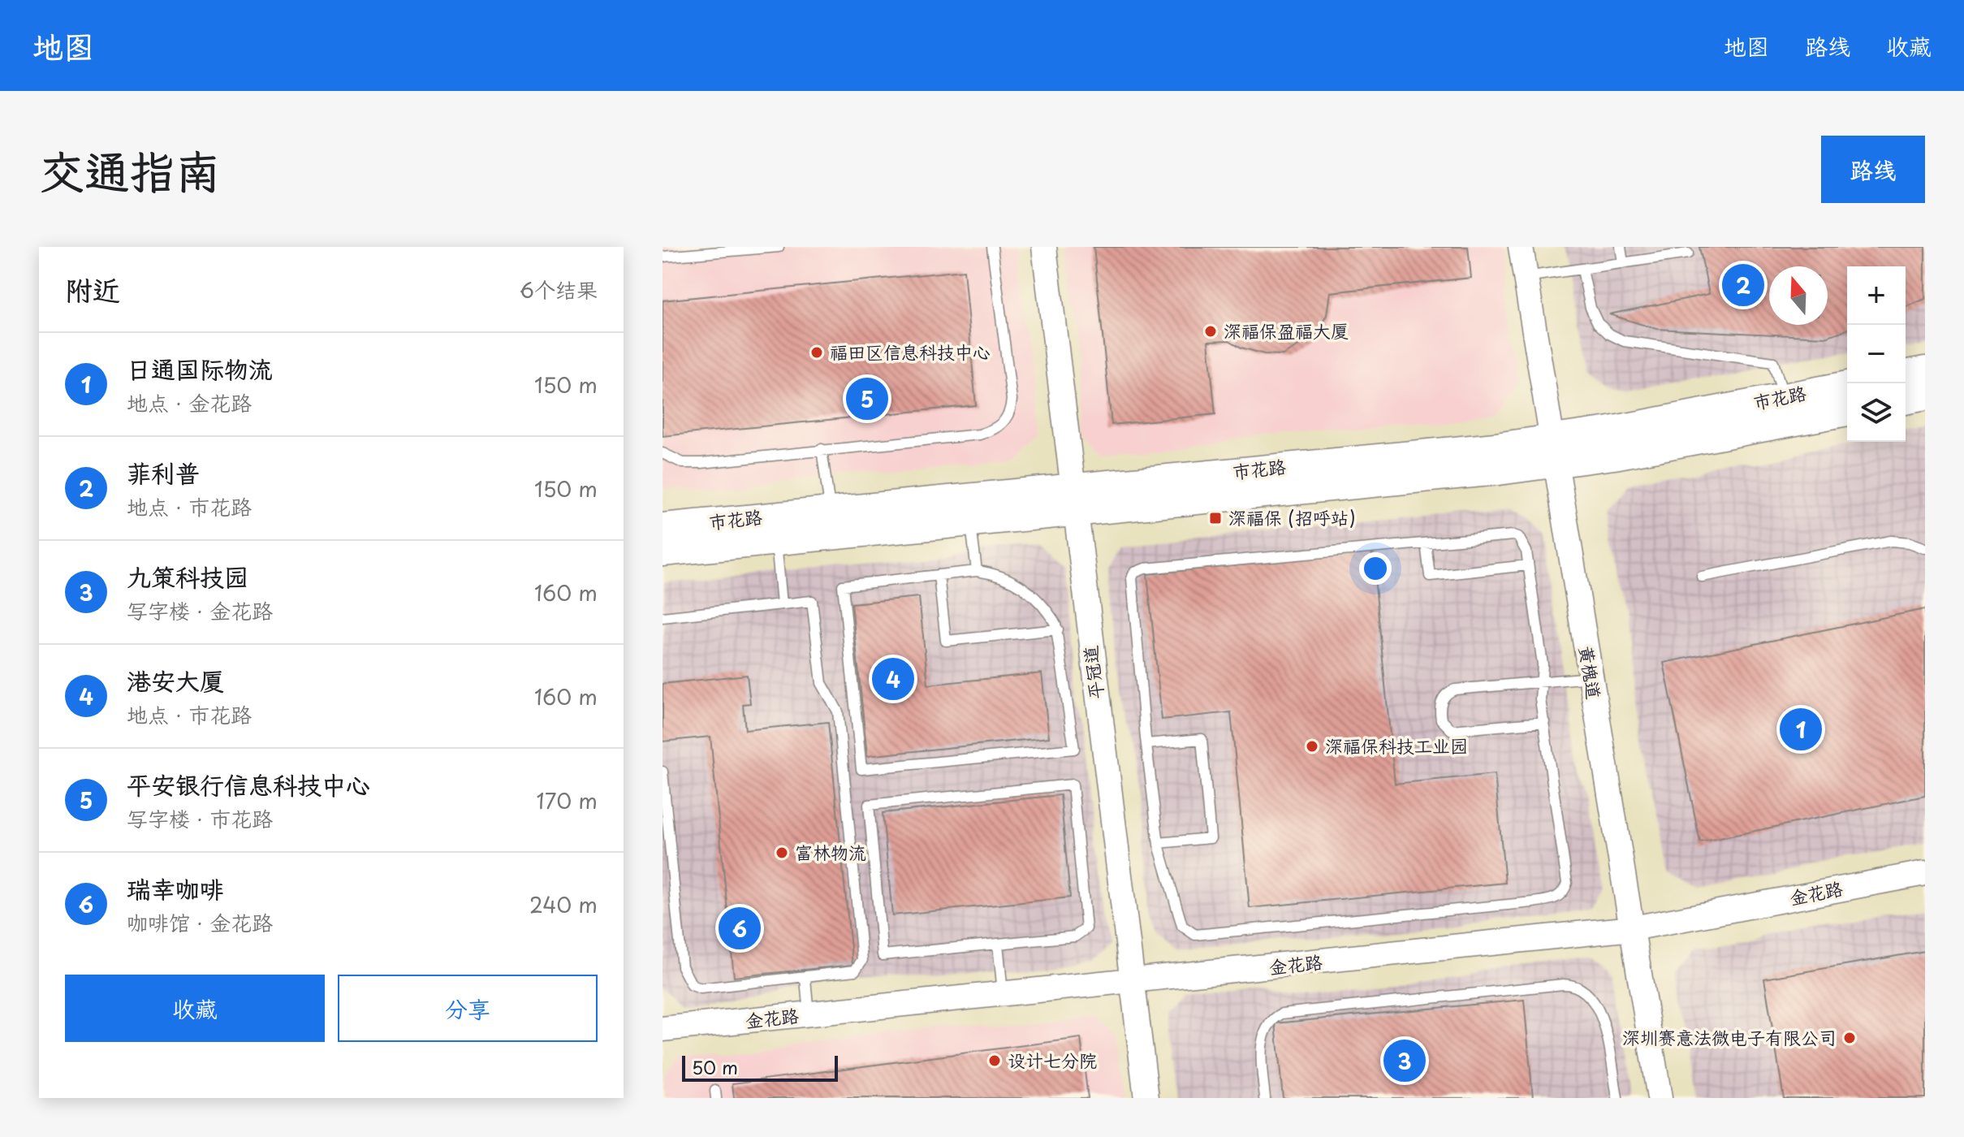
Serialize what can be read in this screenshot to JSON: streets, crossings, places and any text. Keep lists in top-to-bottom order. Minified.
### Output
{"streets":{"main road":["市花路"],"street":["平冠道","黄槐道","金花路"]},"crossings":[["市花路","平冠道"],["市花路","黄槐道"],["平冠道","金花路"],["黄槐道","金花路"]],"places":{"other":["深福保盈福大厦","福田区信息科技中心","深福保科技工业园","富林物流","深圳赛意法微电子有限公司","设计七分院"],"transit":["深福保 (招呼站)"]},"scale_bar":"50 m","north":"top","page":{"header":"地图","nav":["地图","路线","收藏"],"title":"交通指南","buttons":["路线",["收藏","分享"]],"heading":["附近","6个结果"],"pins":["2","5","4","1","6","3"],"map_buttons":["+","−"],"list":[{"mark":"1","name":"日通国际物流","note":"地点 · 金花路","value":"150 m"},{"mark":"2","name":"菲利普","note":"地点 · 市花路","value":"150 m"},{"mark":"3","name":"九策科技园","note":"写字楼 · 金花路","value":"160 m"},{"mark":"4","name":"港安大厦","note":"地点 · 市花路","value":"160 m"},{"mark":"5","name":"平安银行信息科技中心","note":"写字楼 · 市花路","value":"170 m"},{"mark":"6","name":"瑞幸咖啡","note":"咖啡馆 · 金花路","value":"240 m"}],"scale":"50 m"}}
